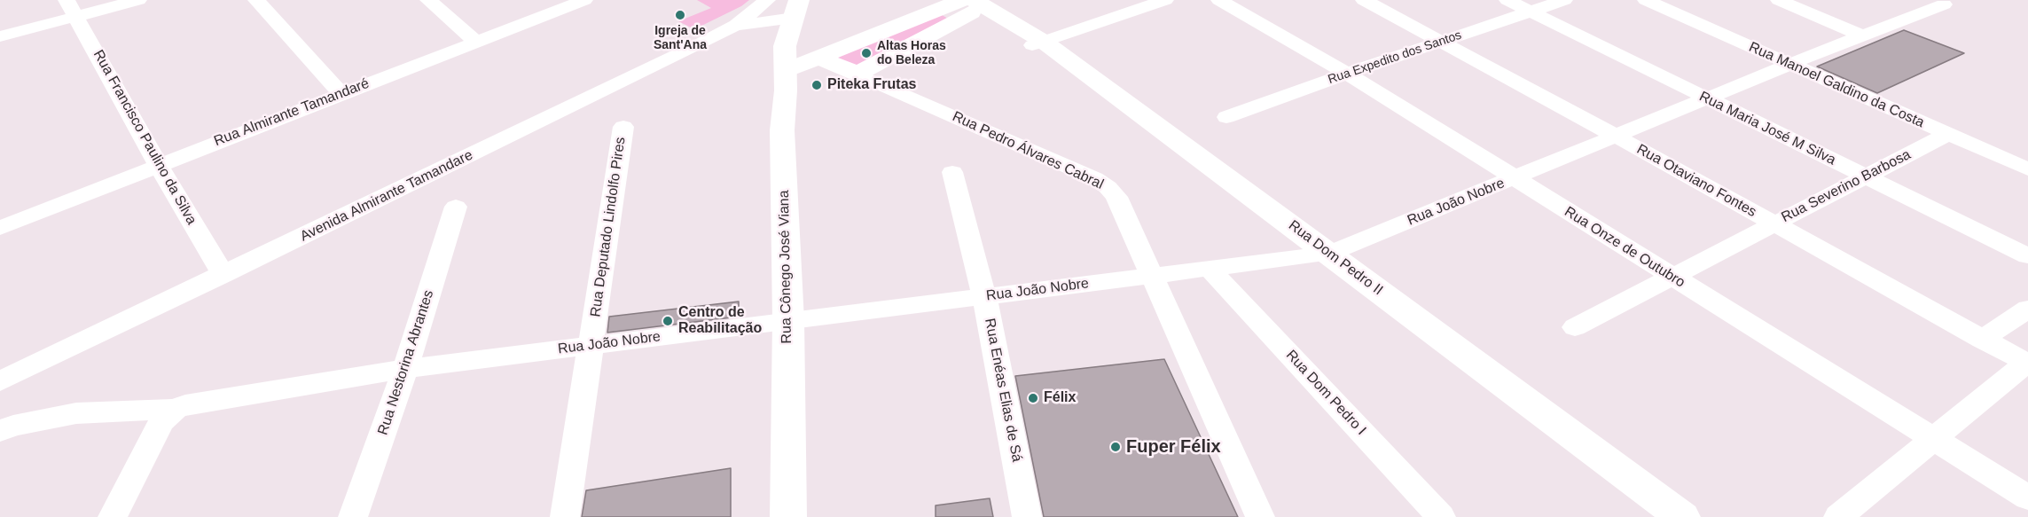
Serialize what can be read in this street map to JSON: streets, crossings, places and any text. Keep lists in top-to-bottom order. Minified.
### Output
{"streets":{"street":["Rua Expedito dos Santos","Rua Manoel Galdino da Costa","Rua Almirante Tamandaré","Rua Maria José M Silva","Rua Francisco Paulino da Silva","Rua Pedro Álvares Cabral","Rua Otaviano Fontes","Rua Severino Barbosa","Avenida Almirante Tamandare","Rua João Nobre","Rua Deputado Lindolfo Pires","Rua Onze de Outubro","Rua Dom Pedro II","Rua Cônego José Viana","Rua Nestorina Abrantes","Rua Enéas Elias de Sá","Rua Dom Pedro I"]},"crossings":[["Rua Expedito dos Santos","Rua Maria José M Silva"],["Rua Expedito dos Santos","Rua Otaviano Fontes"],["Rua Expedito dos Santos","Rua Onze de Outubro"],["Rua Manoel Galdino da Costa","Rua Severino Barbosa"],["Rua Manoel Galdino da Costa","Rua João Nobre"],["Rua Almirante Tamandaré","Rua Francisco Paulino da Silva"],["Rua Maria José M Silva","Rua Severino Barbosa"],["Rua Maria José M Silva","Rua João Nobre"],["Rua Francisco Paulino da Silva","Avenida Almirante Tamandare"],["Rua Pedro Álvares Cabral","Rua João Nobre"],["Rua Otaviano Fontes","Rua Severino Barbosa"],["Rua Otaviano Fontes","Rua João Nobre"],["Rua Severino Barbosa","Rua Onze de Outubro"],["Rua João Nobre","Rua Deputado Lindolfo Pires"],["Rua João Nobre","Rua Onze de Outubro"],["Rua João Nobre","Rua Dom Pedro II"],["Rua João Nobre","Rua Cônego José Viana"],["Rua João Nobre","Rua Nestorina Abrantes"],["Rua João Nobre","Rua Enéas Elias de Sá"],["Rua João Nobre","Rua Dom Pedro I"]],"places":["Igreja de Sant'Ana","Altas Horas do Beleza","Piteka Frutas","Centro de Reabilitação","Félix","Fuper Félix"]}
